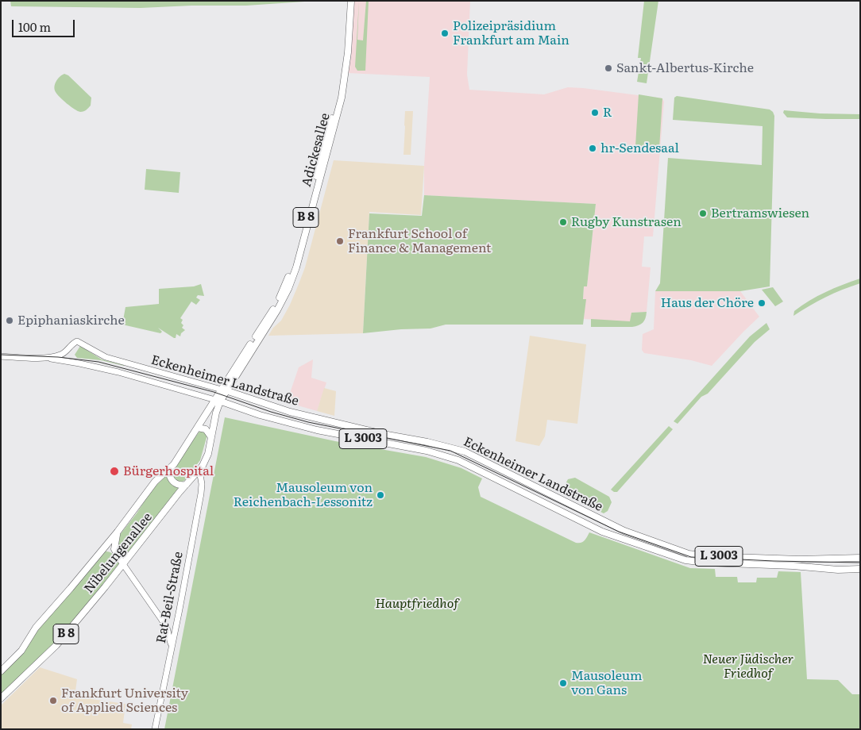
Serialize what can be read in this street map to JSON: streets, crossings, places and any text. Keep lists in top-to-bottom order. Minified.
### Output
{"streets":{"main road":["Adickesallee","B 8","Eckenheimer Landstraße","L 3003","Nibelungenallee","Rat-Beil-Straße"]},"crossings":[["Adickesallee","Eckenheimer Landstraße"],["Adickesallee","Nibelungenallee"],["Eckenheimer Landstraße","Nibelungenallee"],["Nibelungenallee","Rat-Beil-Straße"]],"parks":["Hauptfriedhof","Neuer Jüdischer Friedhof"],"places":["Polizeipräsidium Frankfurt am Main","Sankt-Albertus-Kirche","R","hr-Sendesaal","Bertramswiesen","Rugby Kunstrasen","Frankfurt School of Finance & Management","Haus der Chöre","Epiphaniaskirche","Bürgerhospital","Mausoleum von Reichenbach-Lessonitz","Mausoleum von Gans","Frankfurt University of Applied Sciences"],"scale_bar":"100 m"}
